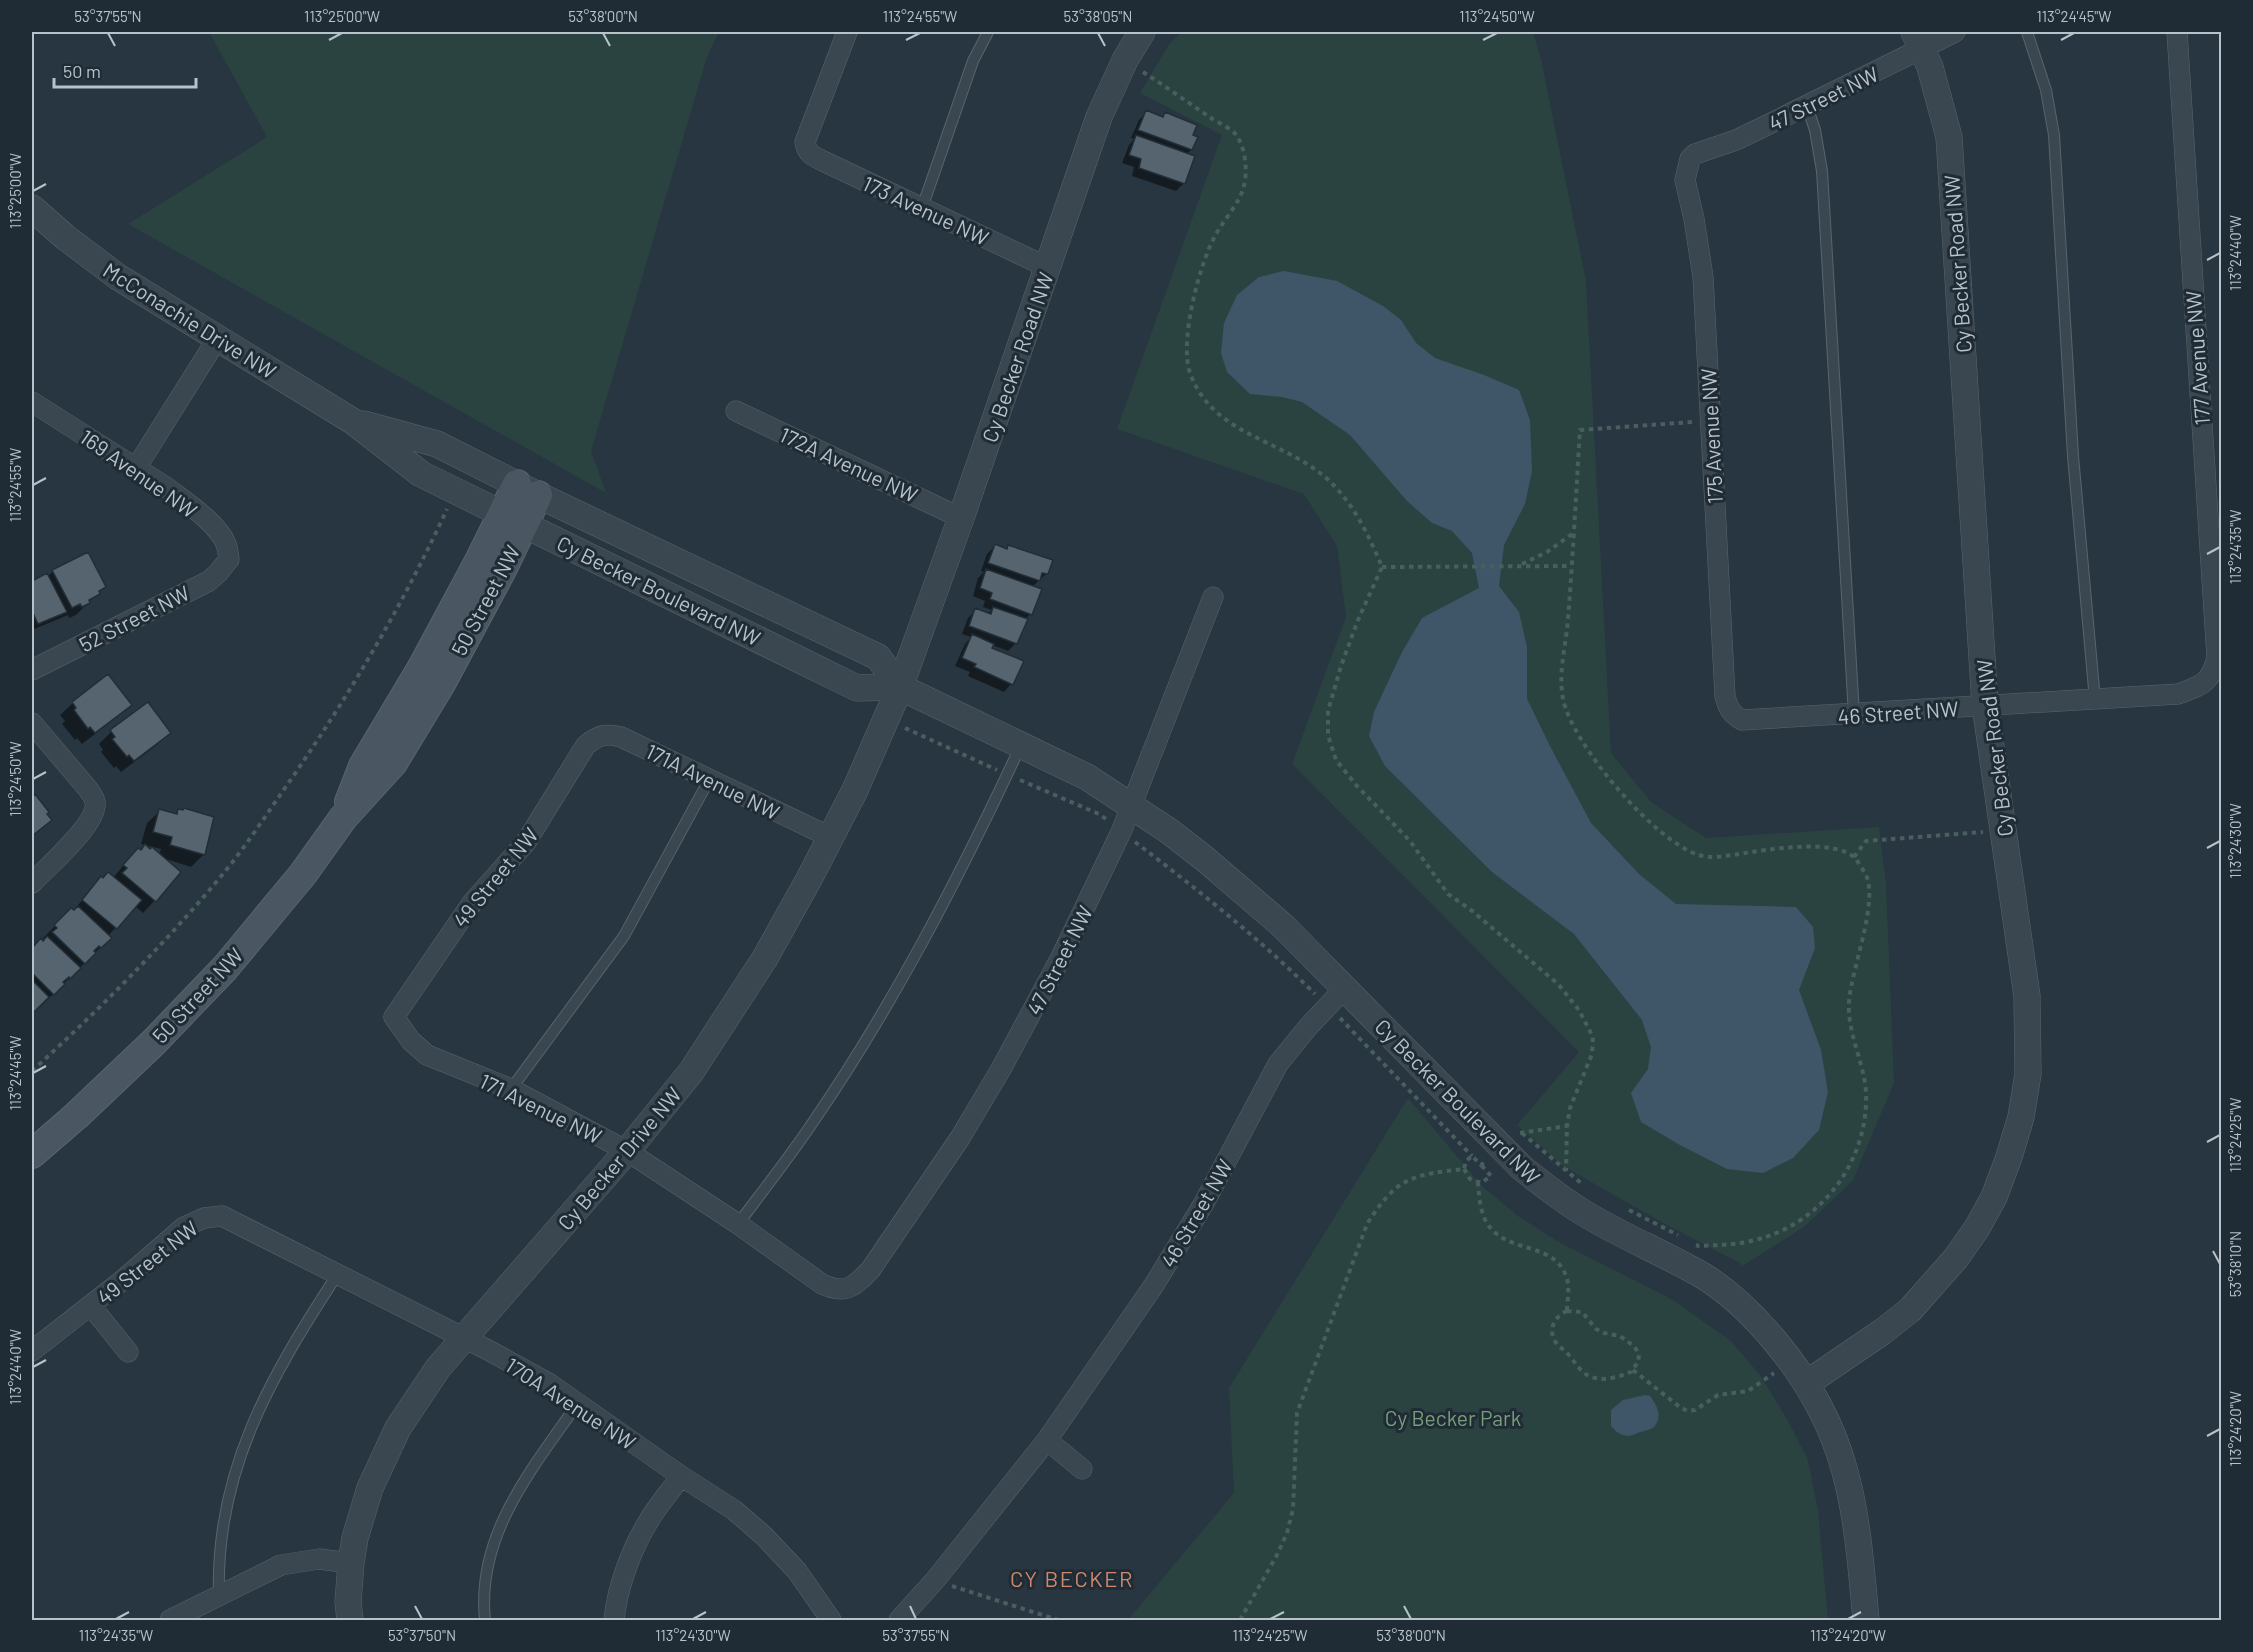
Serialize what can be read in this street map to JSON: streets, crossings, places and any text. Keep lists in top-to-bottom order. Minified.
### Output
{"streets":{"main road":["50 Street NW"],"street":["47 Street NW","173 Avenue NW","Cy Becker Road NW","McConachie Drive NW","177 Avenue NW","175 Avenue NW","172A Avenue NW","169 Avenue NW","Cy Becker Boulevard NW","52 Street NW","46 Street NW","171A Avenue NW","49 Street NW","171 Avenue NW","Cy Becker Drive NW","170A Avenue NW"]},"crossings":[["47 Street NW","Cy Becker Road NW"],["47 Street NW","175 Avenue NW"],["47 Street NW","Cy Becker Boulevard NW"],["47 Street NW","171 Avenue NW"],["173 Avenue NW","Cy Becker Road NW"],["Cy Becker Road NW","172A Avenue NW"],["Cy Becker Road NW","Cy Becker Boulevard NW"],["Cy Becker Road NW","46 Street NW"],["Cy Becker Road NW","Cy Becker Drive NW"],["McConachie Drive NW","Cy Becker Boulevard NW"],["McConachie Drive NW","50 Street NW"],["177 Avenue NW","46 Street NW"],["175 Avenue NW","46 Street NW"],["169 Avenue NW","52 Street NW"],["Cy Becker Boulevard NW","50 Street NW"],["Cy Becker Boulevard NW","46 Street NW"],["Cy Becker Boulevard NW","Cy Becker Drive NW"],["171A Avenue NW","49 Street NW"],["171A Avenue NW","Cy Becker Drive NW"],["49 Street NW","171 Avenue NW"],["49 Street NW","170A Avenue NW"],["171 Avenue NW","Cy Becker Drive NW"],["Cy Becker Drive NW","170A Avenue NW"]],"districts":["CY BECKER"],"parks":["Cy Becker Park"],"scale_bar":"50 m","coordinates":["53°37'55\"N","113°25'00\"W","53°38'00\"N","113°24'55\"W","53°38'05\"N","113°24'50\"W","113°24'45\"W","113°24'40\"W","113°24'35\"W","113°24'30\"W","113°24'25\"W","53°38'10\"N","113°24'20\"W","53°37'50\"N"]}
